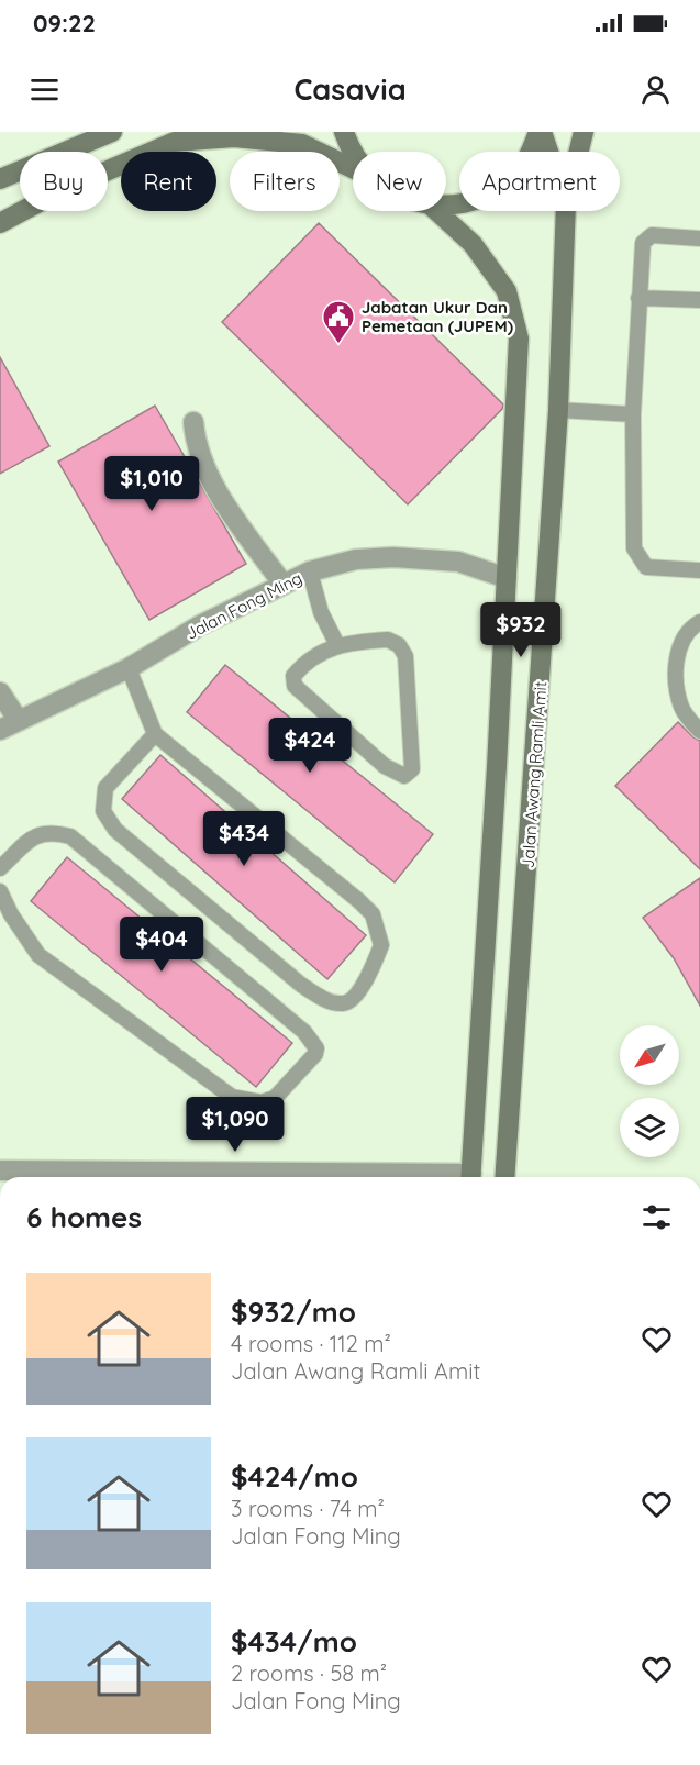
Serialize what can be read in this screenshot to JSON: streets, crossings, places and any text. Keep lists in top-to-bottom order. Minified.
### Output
{"streets":{"main road":["Jalan Awang Ramli Amit"],"street":["Jalan Fong Ming"]},"places":{"public building":["Jabatan Ukur Dan Pemetaan (JUPEM)"]},"north":"bottom left","page":{"status":"09:22","header":"Casavia","chip":["Buy","Rent","Filters","New","Apartment"],"price":["$1,010","$932","$424","$434","$404","$1,090"],"heading":"6 homes","list":[{"name":"$932/mo","note":"4 rooms · 112 m² · Jalan Awang Ramli Amit"},{"name":"$424/mo","note":"3 rooms · 74 m² · Jalan Fong Ming"},{"name":"$434/mo","note":"2 rooms · 58 m² · Jalan Fong Ming"}]}}
